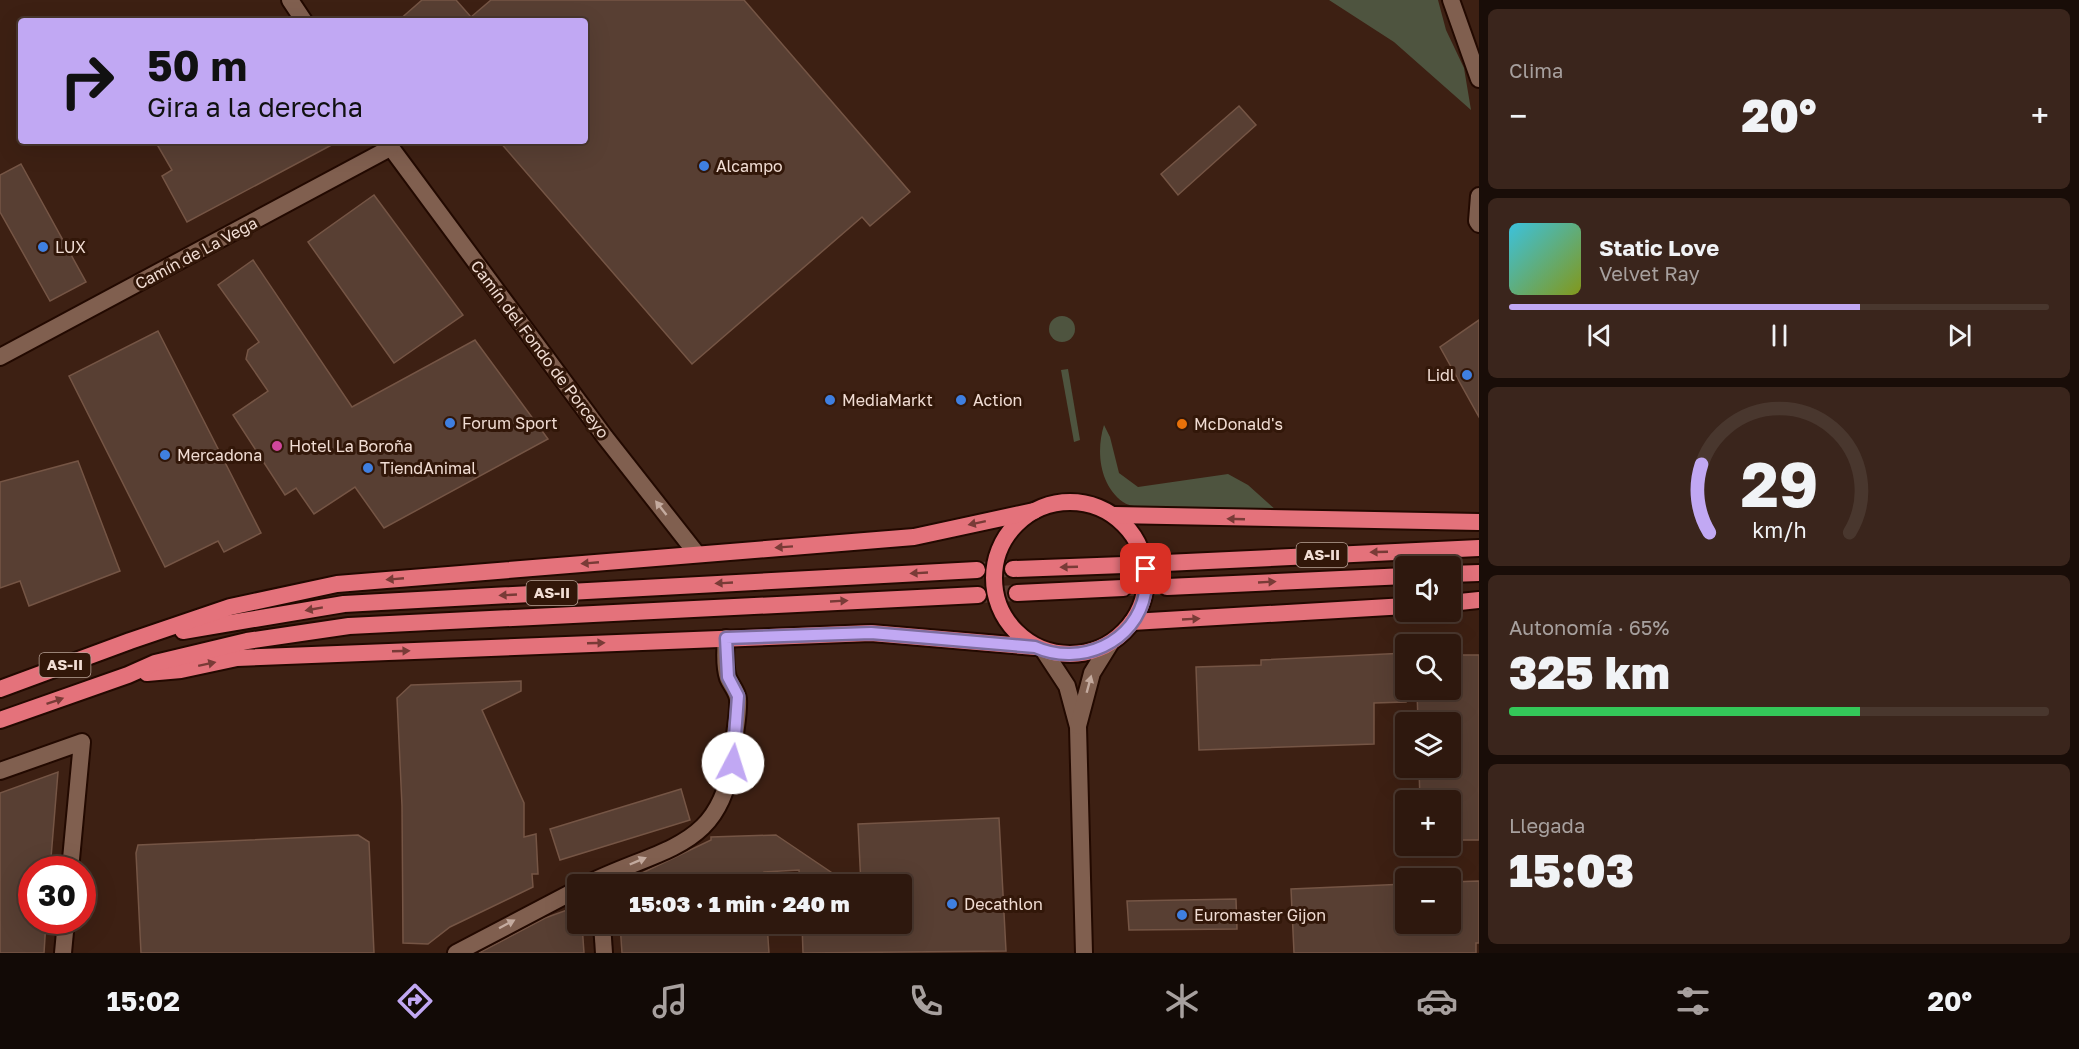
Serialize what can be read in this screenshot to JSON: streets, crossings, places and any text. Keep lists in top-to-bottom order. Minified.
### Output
{"streets":{"highway":["AS-II"],"street":["Camín de La Vega","Camín del Fondo de Porceyo"]},"crossings":[["Camín de La Vega","Camín del Fondo de Porceyo"]],"one_way":["Camín del Fondo de Porceyo"],"places":["Alcampo","LUX","Lidl","MediaMarkt","Action","Forum Sport","McDonald's","Hotel La Boroña","Mercadona","TiendAnimal","Decathlon","Euromaster Gijon"],"page":{"tile":["Clima",["Autonomía · 65%","325 km"],["Llegada","15:03"]],"turn":["50 m","Gira a la derecha"],"heat":["−","20°","+"],"song":["Static Love","Velvet Ray"],"map_buttons":["+","−"],"limit":"30","trip":"15:03 · 1 min · 240 m","tabs":["15:02","20°"],"gauge":["29","km/h"]}}
